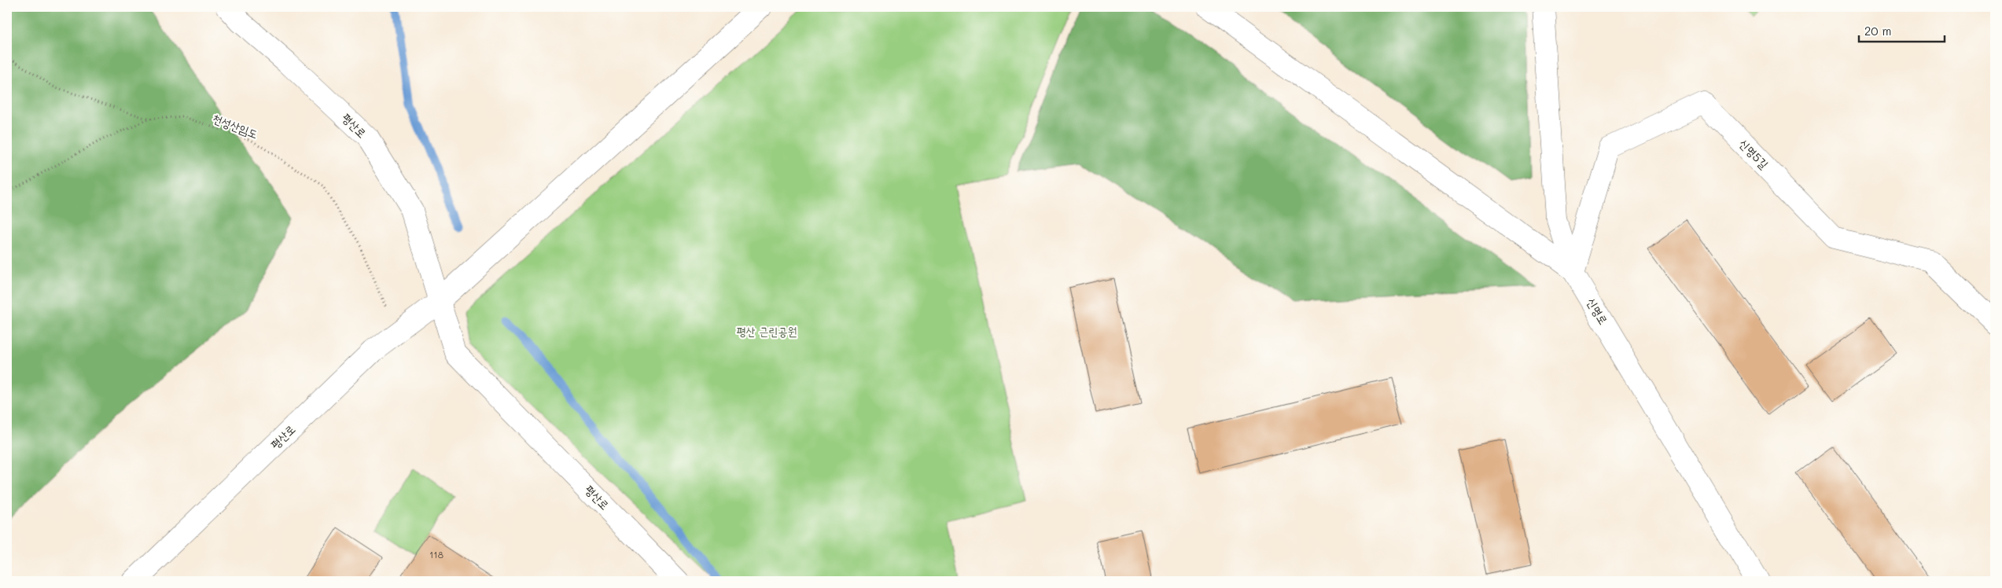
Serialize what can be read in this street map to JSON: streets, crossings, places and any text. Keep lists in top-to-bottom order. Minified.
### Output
{"streets":{"street":["평산로","신명5길","신명로"],"path":["천성산임도"]},"crossings":[["평산로","천성산임도"],["신명5길","신명로"]],"parks":["평산 근린공원"],"house_numbers":["118"],"scale_bar":"20 m"}
